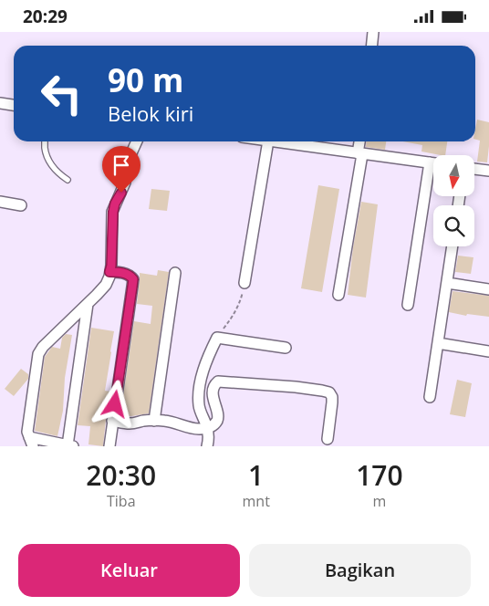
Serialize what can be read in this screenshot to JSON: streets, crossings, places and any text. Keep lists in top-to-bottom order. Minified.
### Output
{"north":"bottom","page":{"status":"20:29","turn":["90 m","Belok kiri"],"eta":["20:30","Tiba","1","mnt","170","m"],"buttons":["Keluar","Bagikan"]}}
